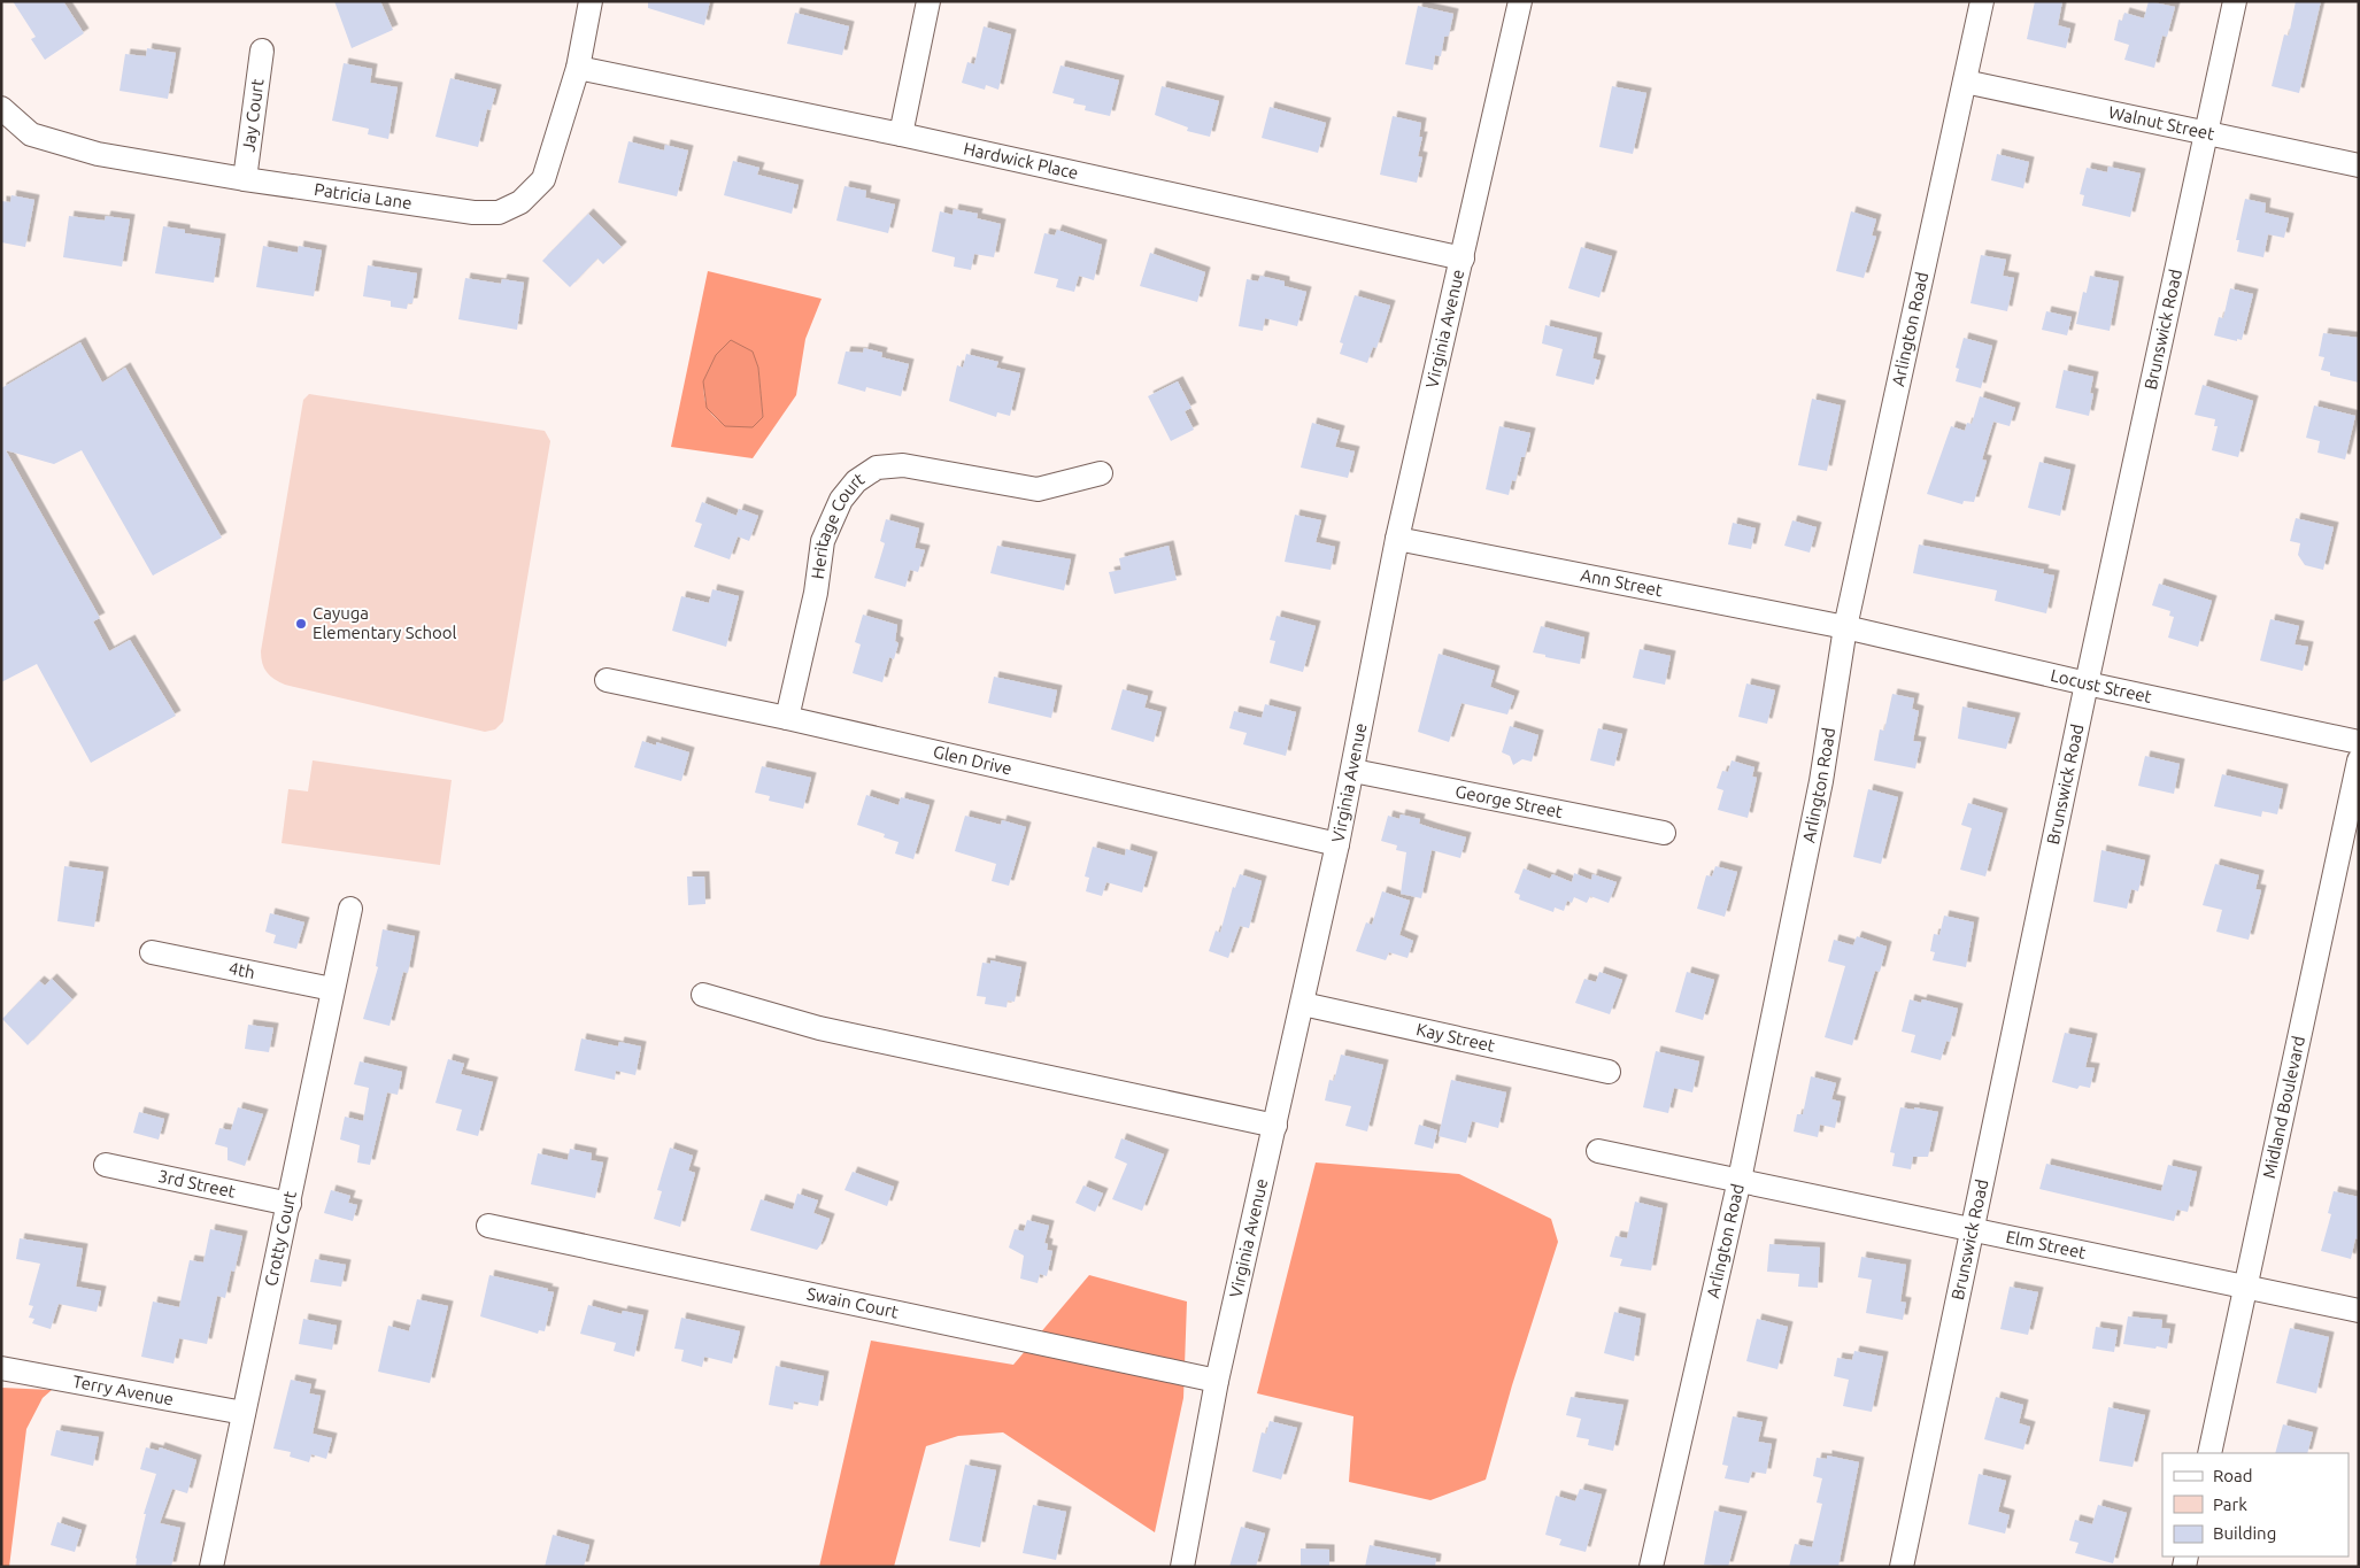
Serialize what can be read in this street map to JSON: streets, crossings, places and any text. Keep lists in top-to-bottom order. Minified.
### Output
{"streets":{"street":["Jay Court","Walnut Street","Hardwick Place","Patricia Lane","Virginia Avenue","Arlington Road","Brunswick Road","Heritage Court","Ann Street","Locust Street","Glen Drive","George Street","4th","Kay Street","Midland Boulevard","3rd Street","Crotty Court","Elm Street","Swain Court","Terry Avenue"]},"crossings":[["Jay Court","Patricia Lane"],["Walnut Street","Arlington Road"],["Walnut Street","Brunswick Road"],["Hardwick Place","Patricia Lane"],["Hardwick Place","Virginia Avenue"],["Virginia Avenue","Ann Street"],["Virginia Avenue","Glen Drive"],["Virginia Avenue","George Street"],["Virginia Avenue","Kay Street"],["Virginia Avenue","Swain Court"],["Arlington Road","Ann Street"],["Arlington Road","Locust Street"],["Arlington Road","Elm Street"],["Brunswick Road","Locust Street"],["Brunswick Road","Elm Street"],["Heritage Court","Glen Drive"],["Ann Street","Locust Street"],["4th","Crotty Court"],["Midland Boulevard","Elm Street"],["3rd Street","Crotty Court"],["Crotty Court","Terry Avenue"]],"places":["Cayuga Elementary School"],"legend":["Road","Park","Building"]}
